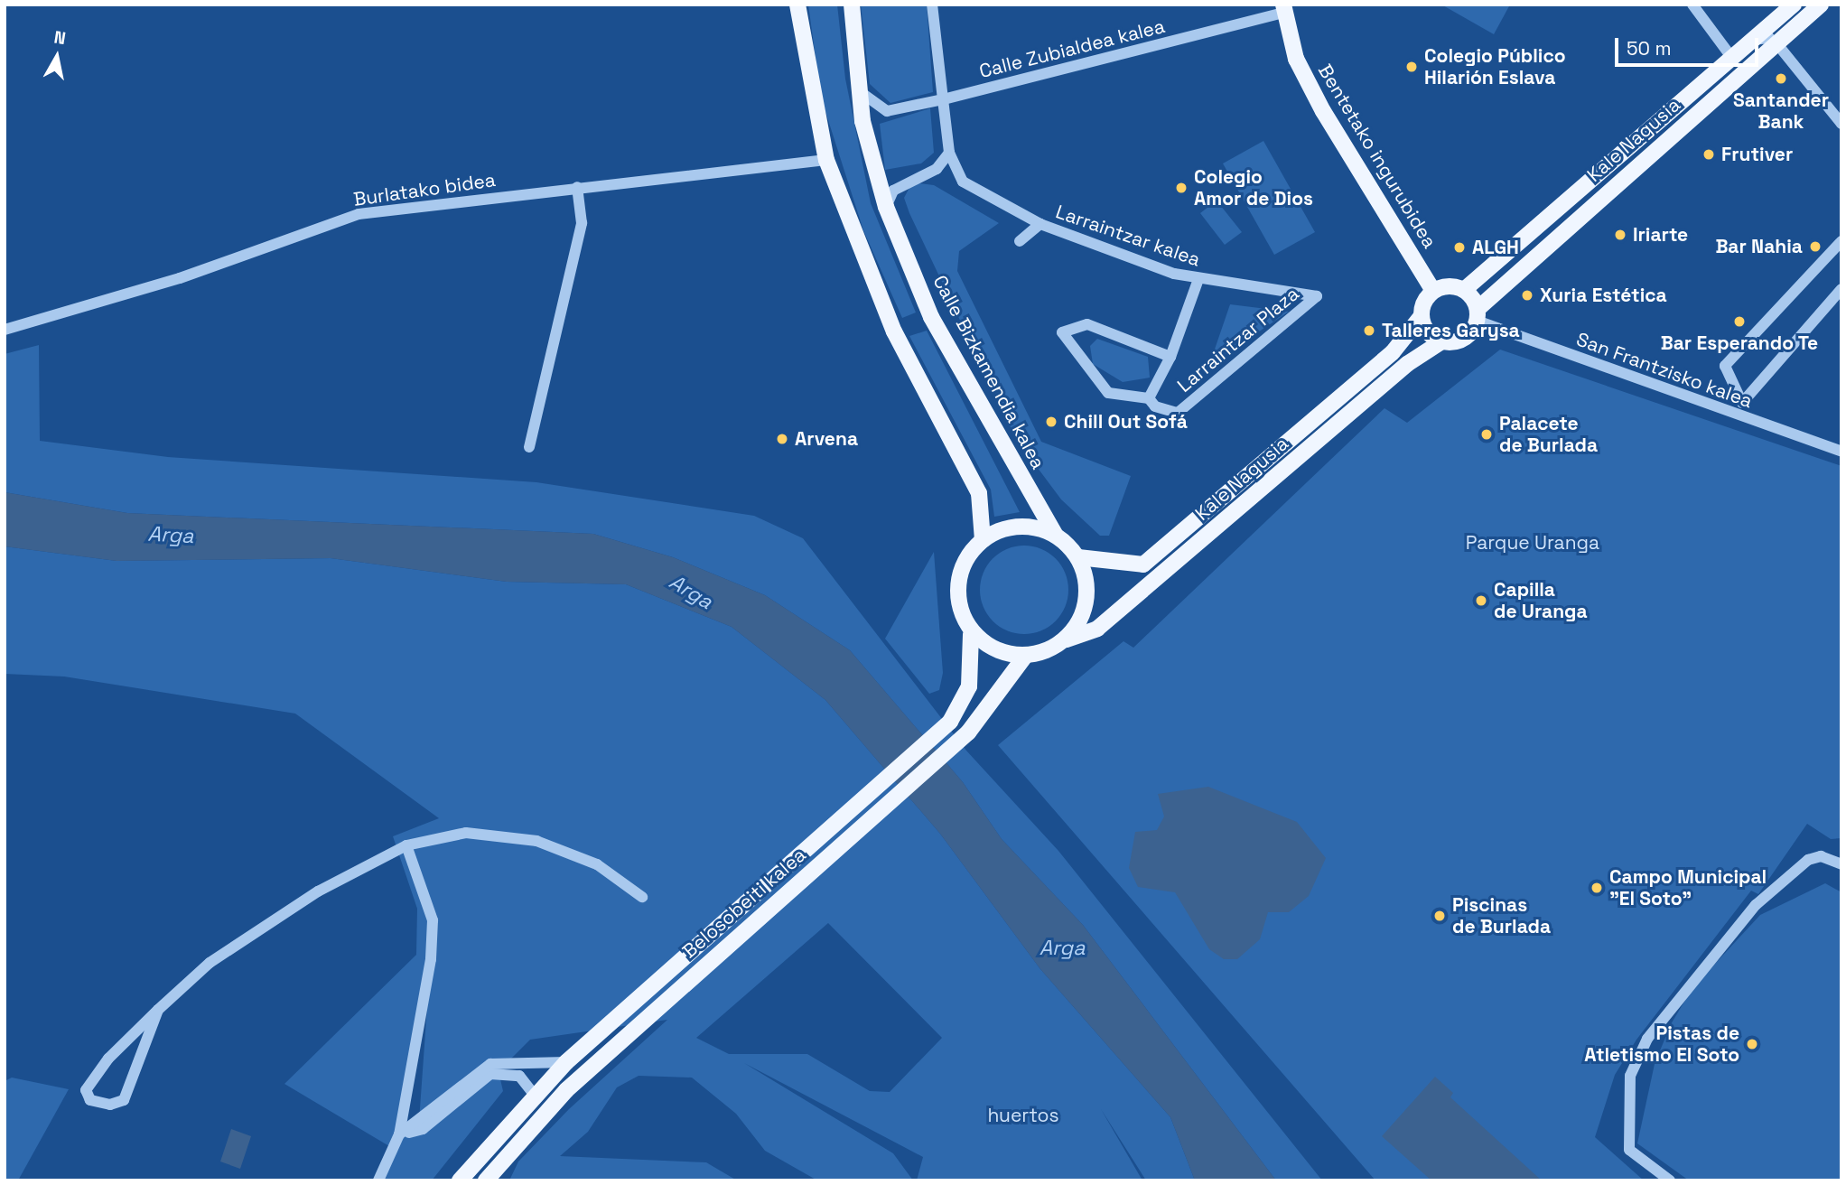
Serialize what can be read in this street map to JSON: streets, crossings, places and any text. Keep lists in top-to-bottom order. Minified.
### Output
{"streets":{"main road":["Kale Nagusia","Bentetako ingurubidea","Calle Bizkamendia kalea","Belosobeiti kalea"],"street":["Calle Zubialdea kalea","Burlatako bidea","Larraintzar kalea","Larraintzar Plaza","San Frantzisko kalea"]},"crossings":[["Calle Zubialdea kalea","Bentetako ingurubidea"],["Calle Zubialdea kalea","Calle Bizkamendia kalea"],["Kale Nagusia","Bentetako ingurubidea"],["Kale Nagusia","San Frantzisko kalea"],["Kale Nagusia","Calle Bizkamendia kalea"],["Kale Nagusia","Belosobeiti kalea"],["Bentetako ingurubidea","San Frantzisko kalea"],["Larraintzar kalea","Larraintzar Plaza"],["Calle Bizkamendia kalea","Belosobeiti kalea"]],"water":["Arga"],"parks":["Parque Uranga","huertos"],"places":["Colegio Público Hilarión Eslava","Santander Bank","Frutiver","Colegio Amor de Dios","Iriarte","Bar Nahia","ALGH","Xuria Estética","Bar Esperando Te","Talleres Garysa","Chill Out Sofá","Palacete de Burlada","Arvena","Capilla de Uranga","Campo Municipal \"El Soto\"","Piscinas de Burlada","Pistas de Atletismo El Soto"],"scale_bar":"50 m","north":"top"}
